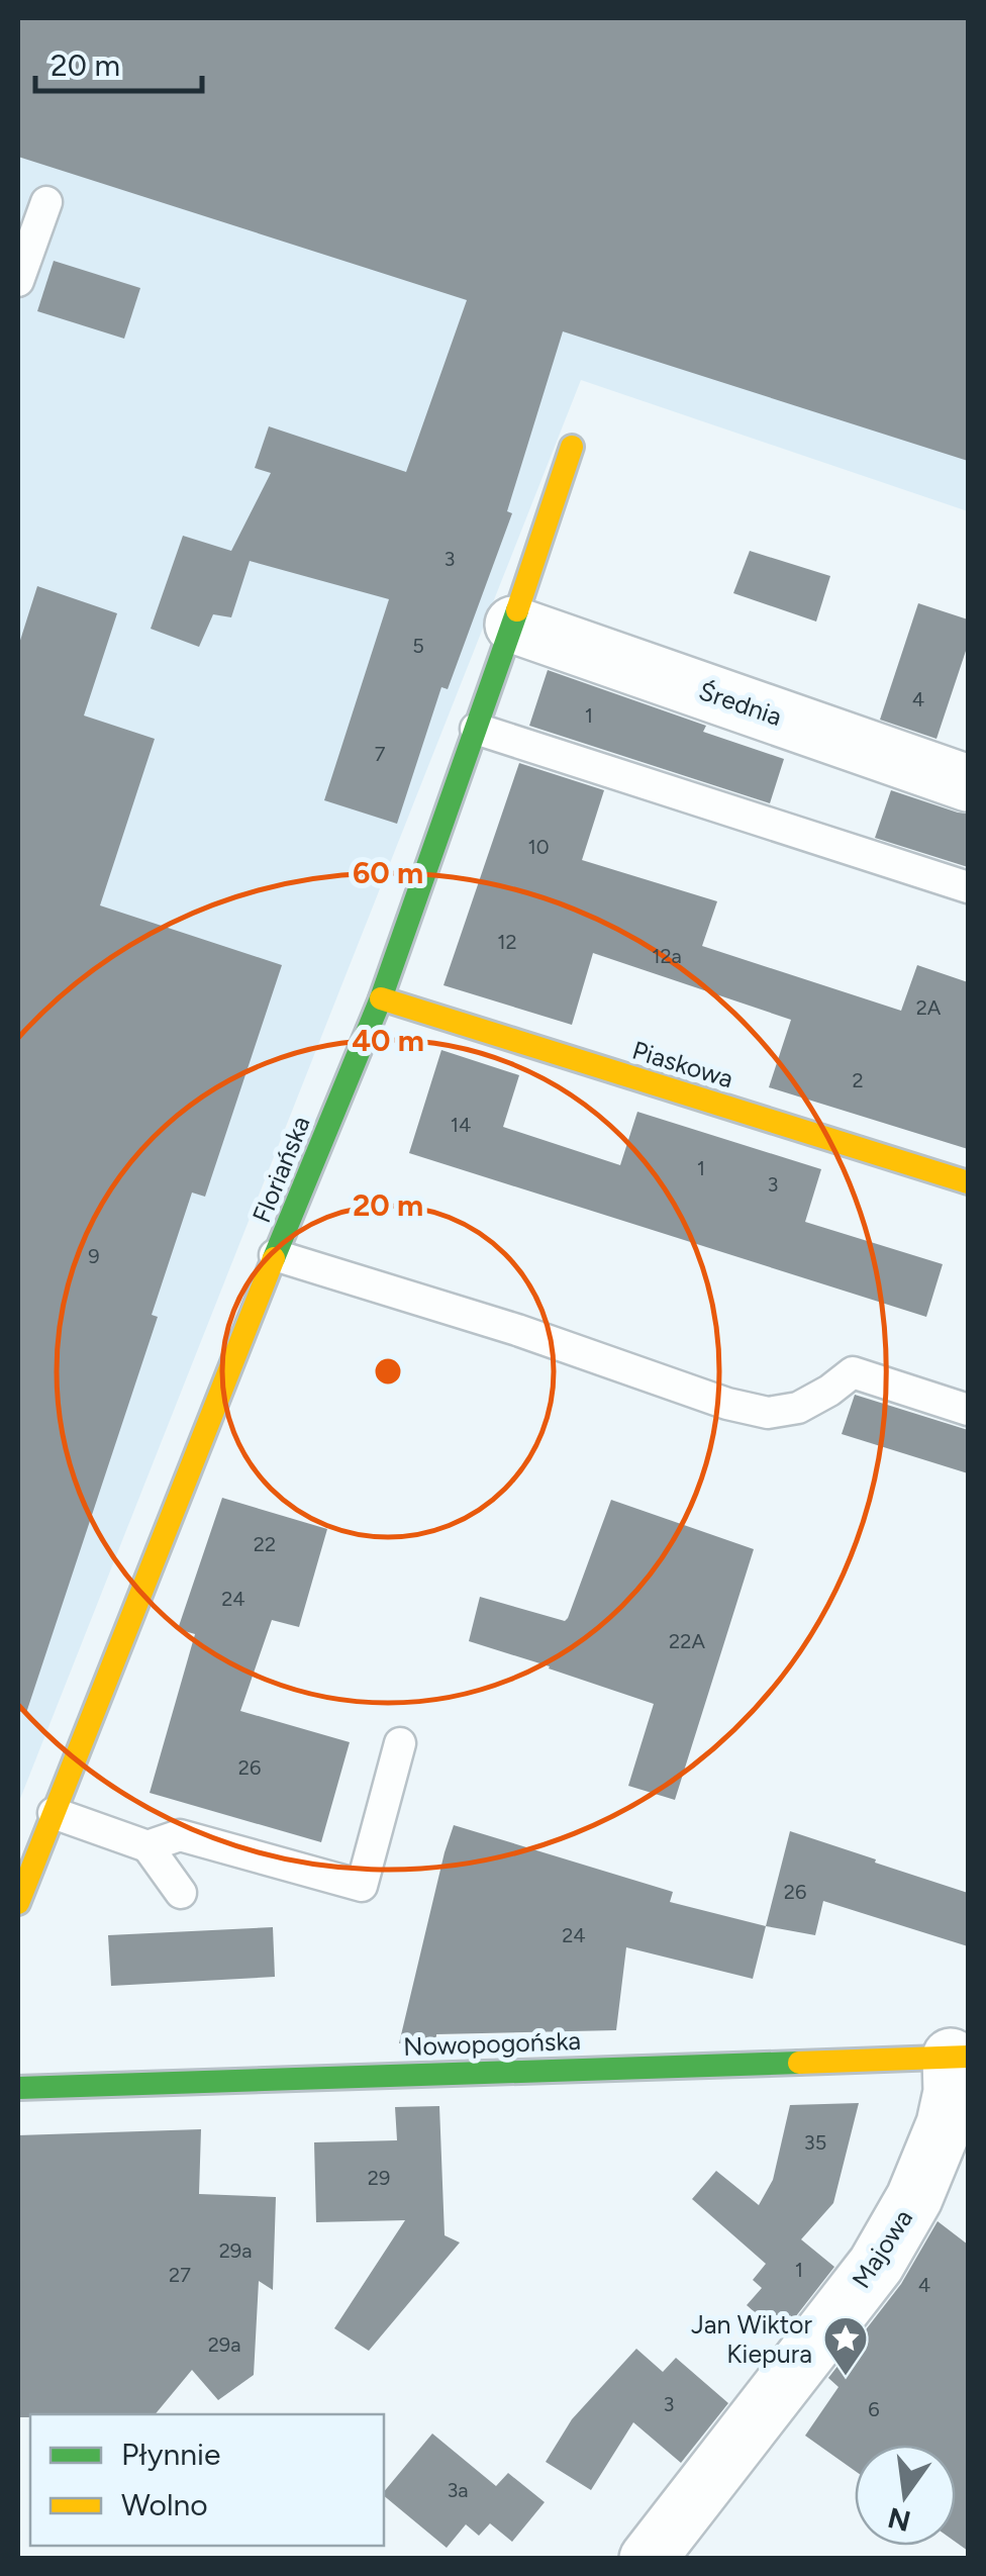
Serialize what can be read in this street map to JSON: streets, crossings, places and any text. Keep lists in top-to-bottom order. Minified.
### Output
{"streets":{"street":["Średnia","Piaskowa","Floriańska","Nowopogońska","Majowa"]},"crossings":[["Średnia","Floriańska"],["Piaskowa","Floriańska"],["Nowopogońska","Majowa"]],"places":{"place":["Jan Wiktor Kiepura"]},"house_numbers":["3","5","4","1","7","10","12","12a","2A","2","14","1","3","9","22","24","22A","26","26","24","35","29","29a","1","27","4","29a","3","6","3a"],"legend":["Płynnie","Wolno"],"scale_bar":"20 m","north":"bottom","rings":["60 m","40 m","20 m"]}
